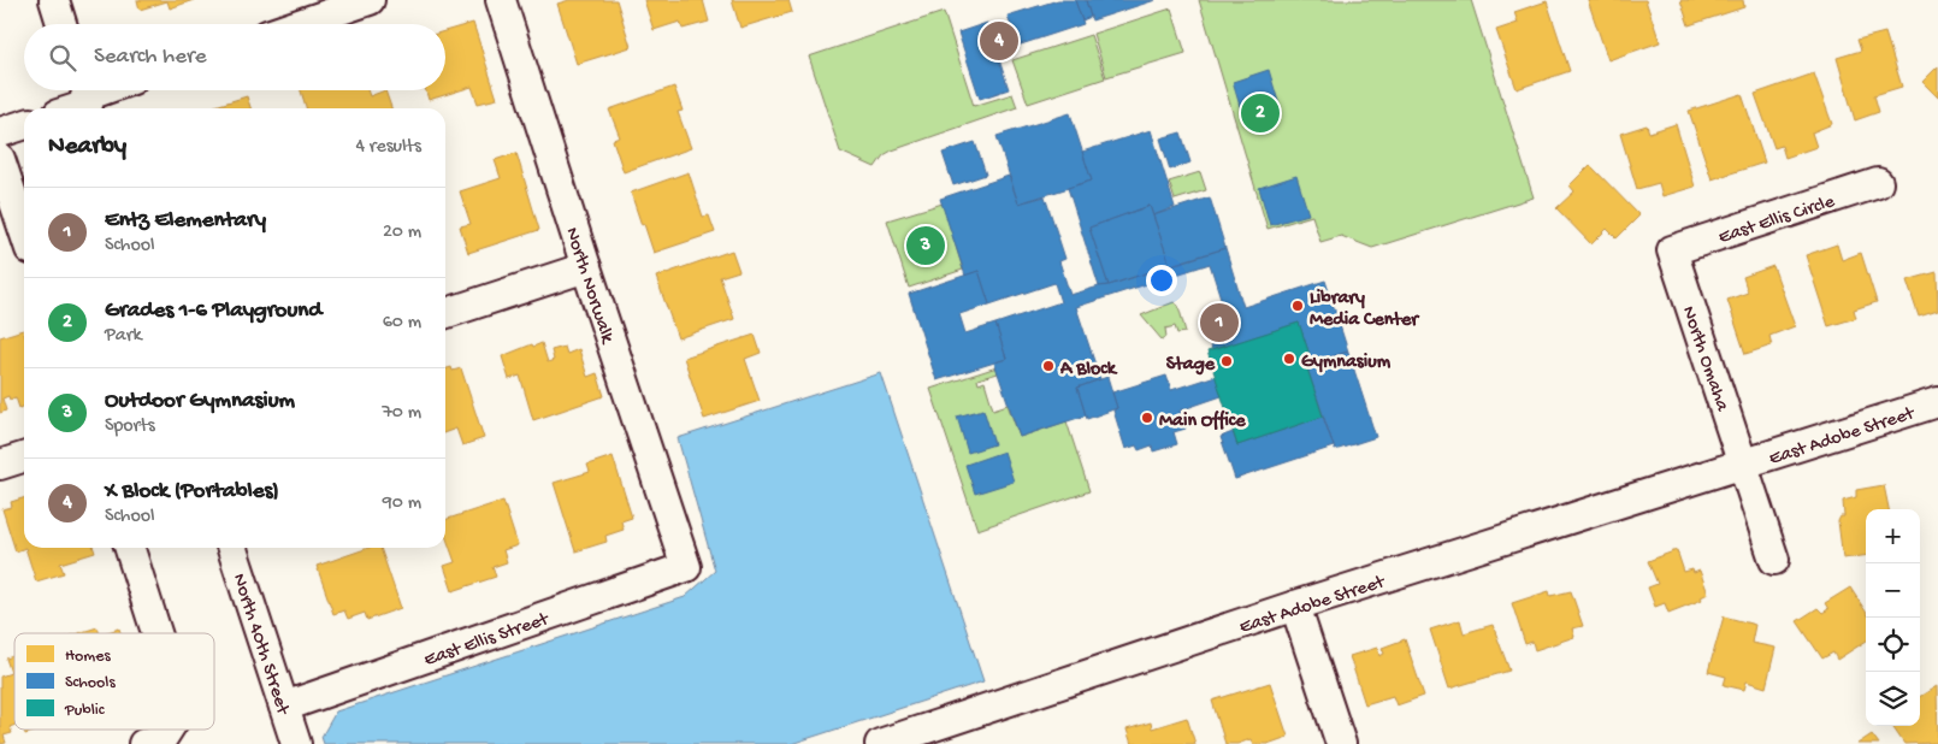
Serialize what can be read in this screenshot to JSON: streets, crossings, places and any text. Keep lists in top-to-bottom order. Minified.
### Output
{"streets":{"street":["East Ellis Circle","North Norwalk","North Omaha","East Adobe Street","East Ellis Street","North 40th Street"]},"crossings":[["East Ellis Circle","North Omaha"],["North Norwalk","East Ellis Street"],["North Omaha","East Adobe Street"],["East Ellis Street","North 40th Street"]],"places":["Library Media Center","Gymnasium","Stage","A Block","Main Office"],"legend":["Homes","Schools","Public"],"page":{"pins":["4","2","3","1"],"search":"Search here","heading":["Nearby","4 results"],"list":[{"mark":"1","name":"Entz Elementary","note":"School","value":"20 m"},{"mark":"2","name":"Grades 1-6 Playground","note":"Park","value":"60 m"},{"mark":"3","name":"Outdoor Gymnasium","note":"Sports","value":"70 m"},{"mark":"4","name":"X Block (Portables)","note":"School","value":"90 m"}],"map_buttons":["+","−"]}}
